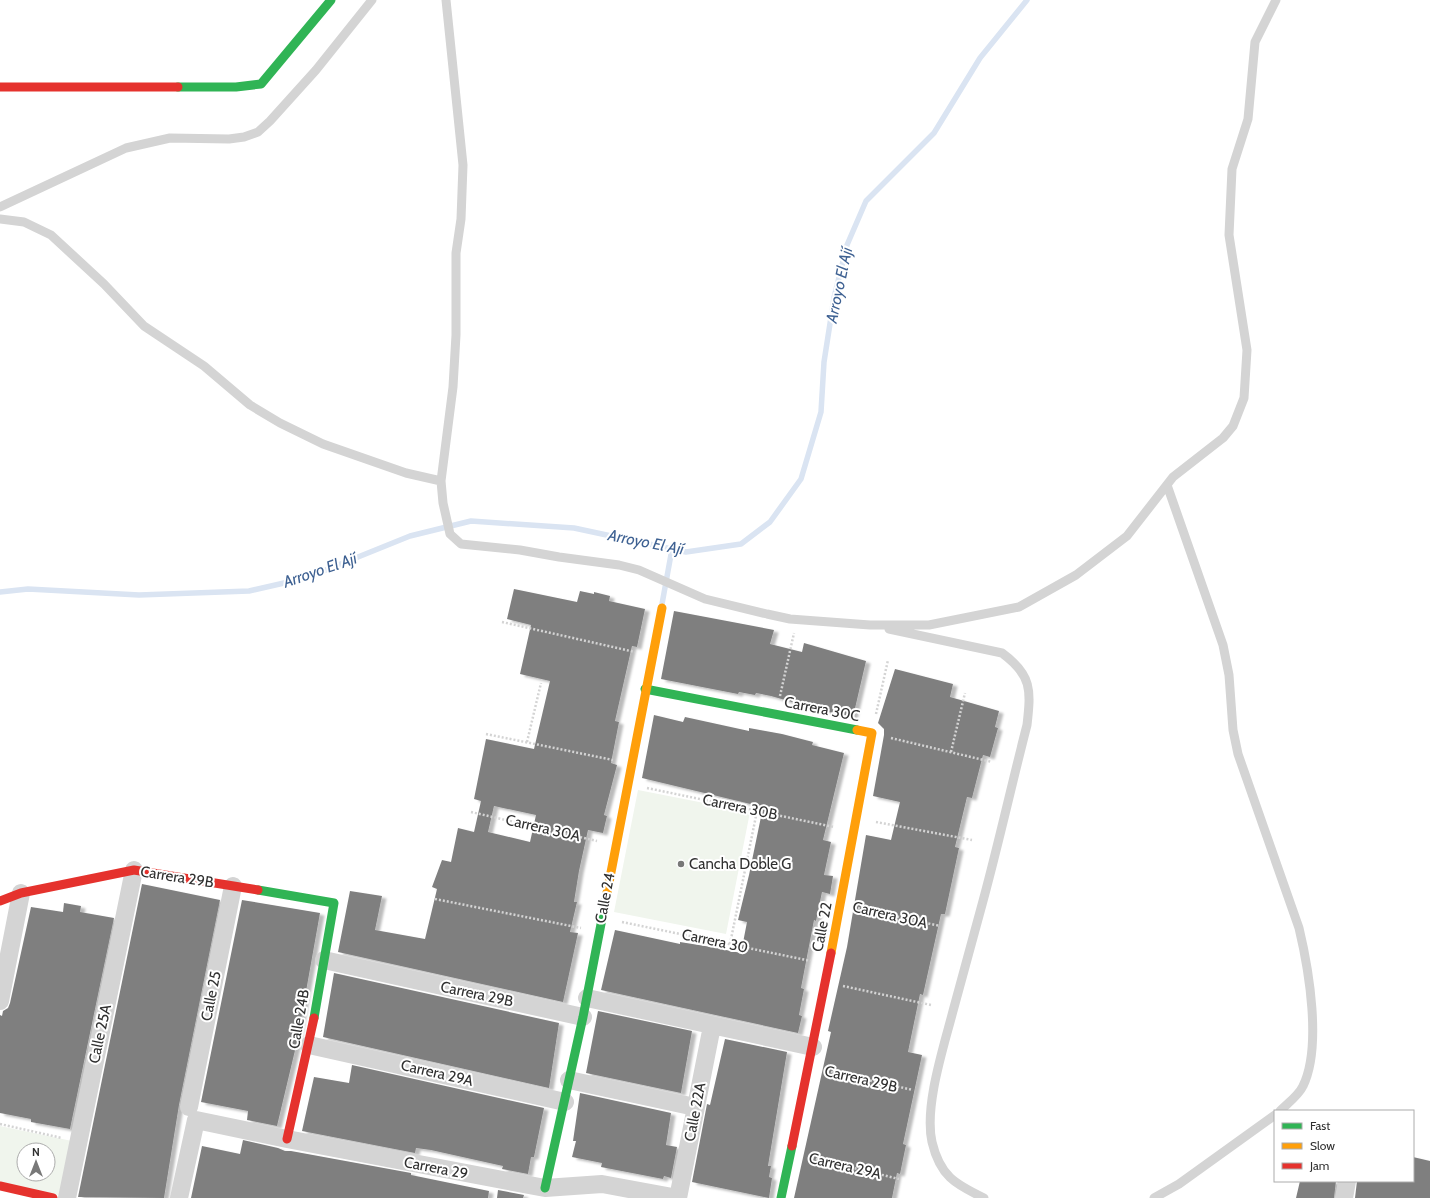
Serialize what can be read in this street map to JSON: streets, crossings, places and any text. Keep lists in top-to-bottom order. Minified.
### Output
{"streets":{"street":["Carrera 30C","Carrera 29B","Calle 24","Calle 22","Calle 25","Calle 24B","Calle 25A","Carrera 29A","Calle 22A","Carrera 29"],"path":["Carrera 30B","Carrera 30A","Carrera 30"]},"crossings":[["Carrera 30C","Calle 24"],["Carrera 30C","Calle 22"],["Carrera 30B","Calle 24"],["Carrera 30B","Calle 22"],["Carrera 30A","Calle 24"],["Carrera 30A","Calle 22"],["Carrera 29B","Calle 24"],["Carrera 29B","Calle 22"],["Carrera 29B","Calle 25"],["Carrera 29B","Calle 24B"],["Carrera 29B","Calle 25A"],["Carrera 29B","Calle 22A"],["Calle 24","Carrera 30"],["Calle 24","Carrera 29A"],["Calle 24","Carrera 29"],["Calle 22","Carrera 30"],["Calle 22","Carrera 29A"],["Calle 25","Carrera 29"],["Calle 24B","Carrera 29A"],["Calle 24B","Carrera 29"],["Calle 22A","Carrera 29"]],"water":["Arroyo El Ají"],"places":["Cancha Doble G"],"legend":["Fast","Slow","Jam"],"north":"top"}
